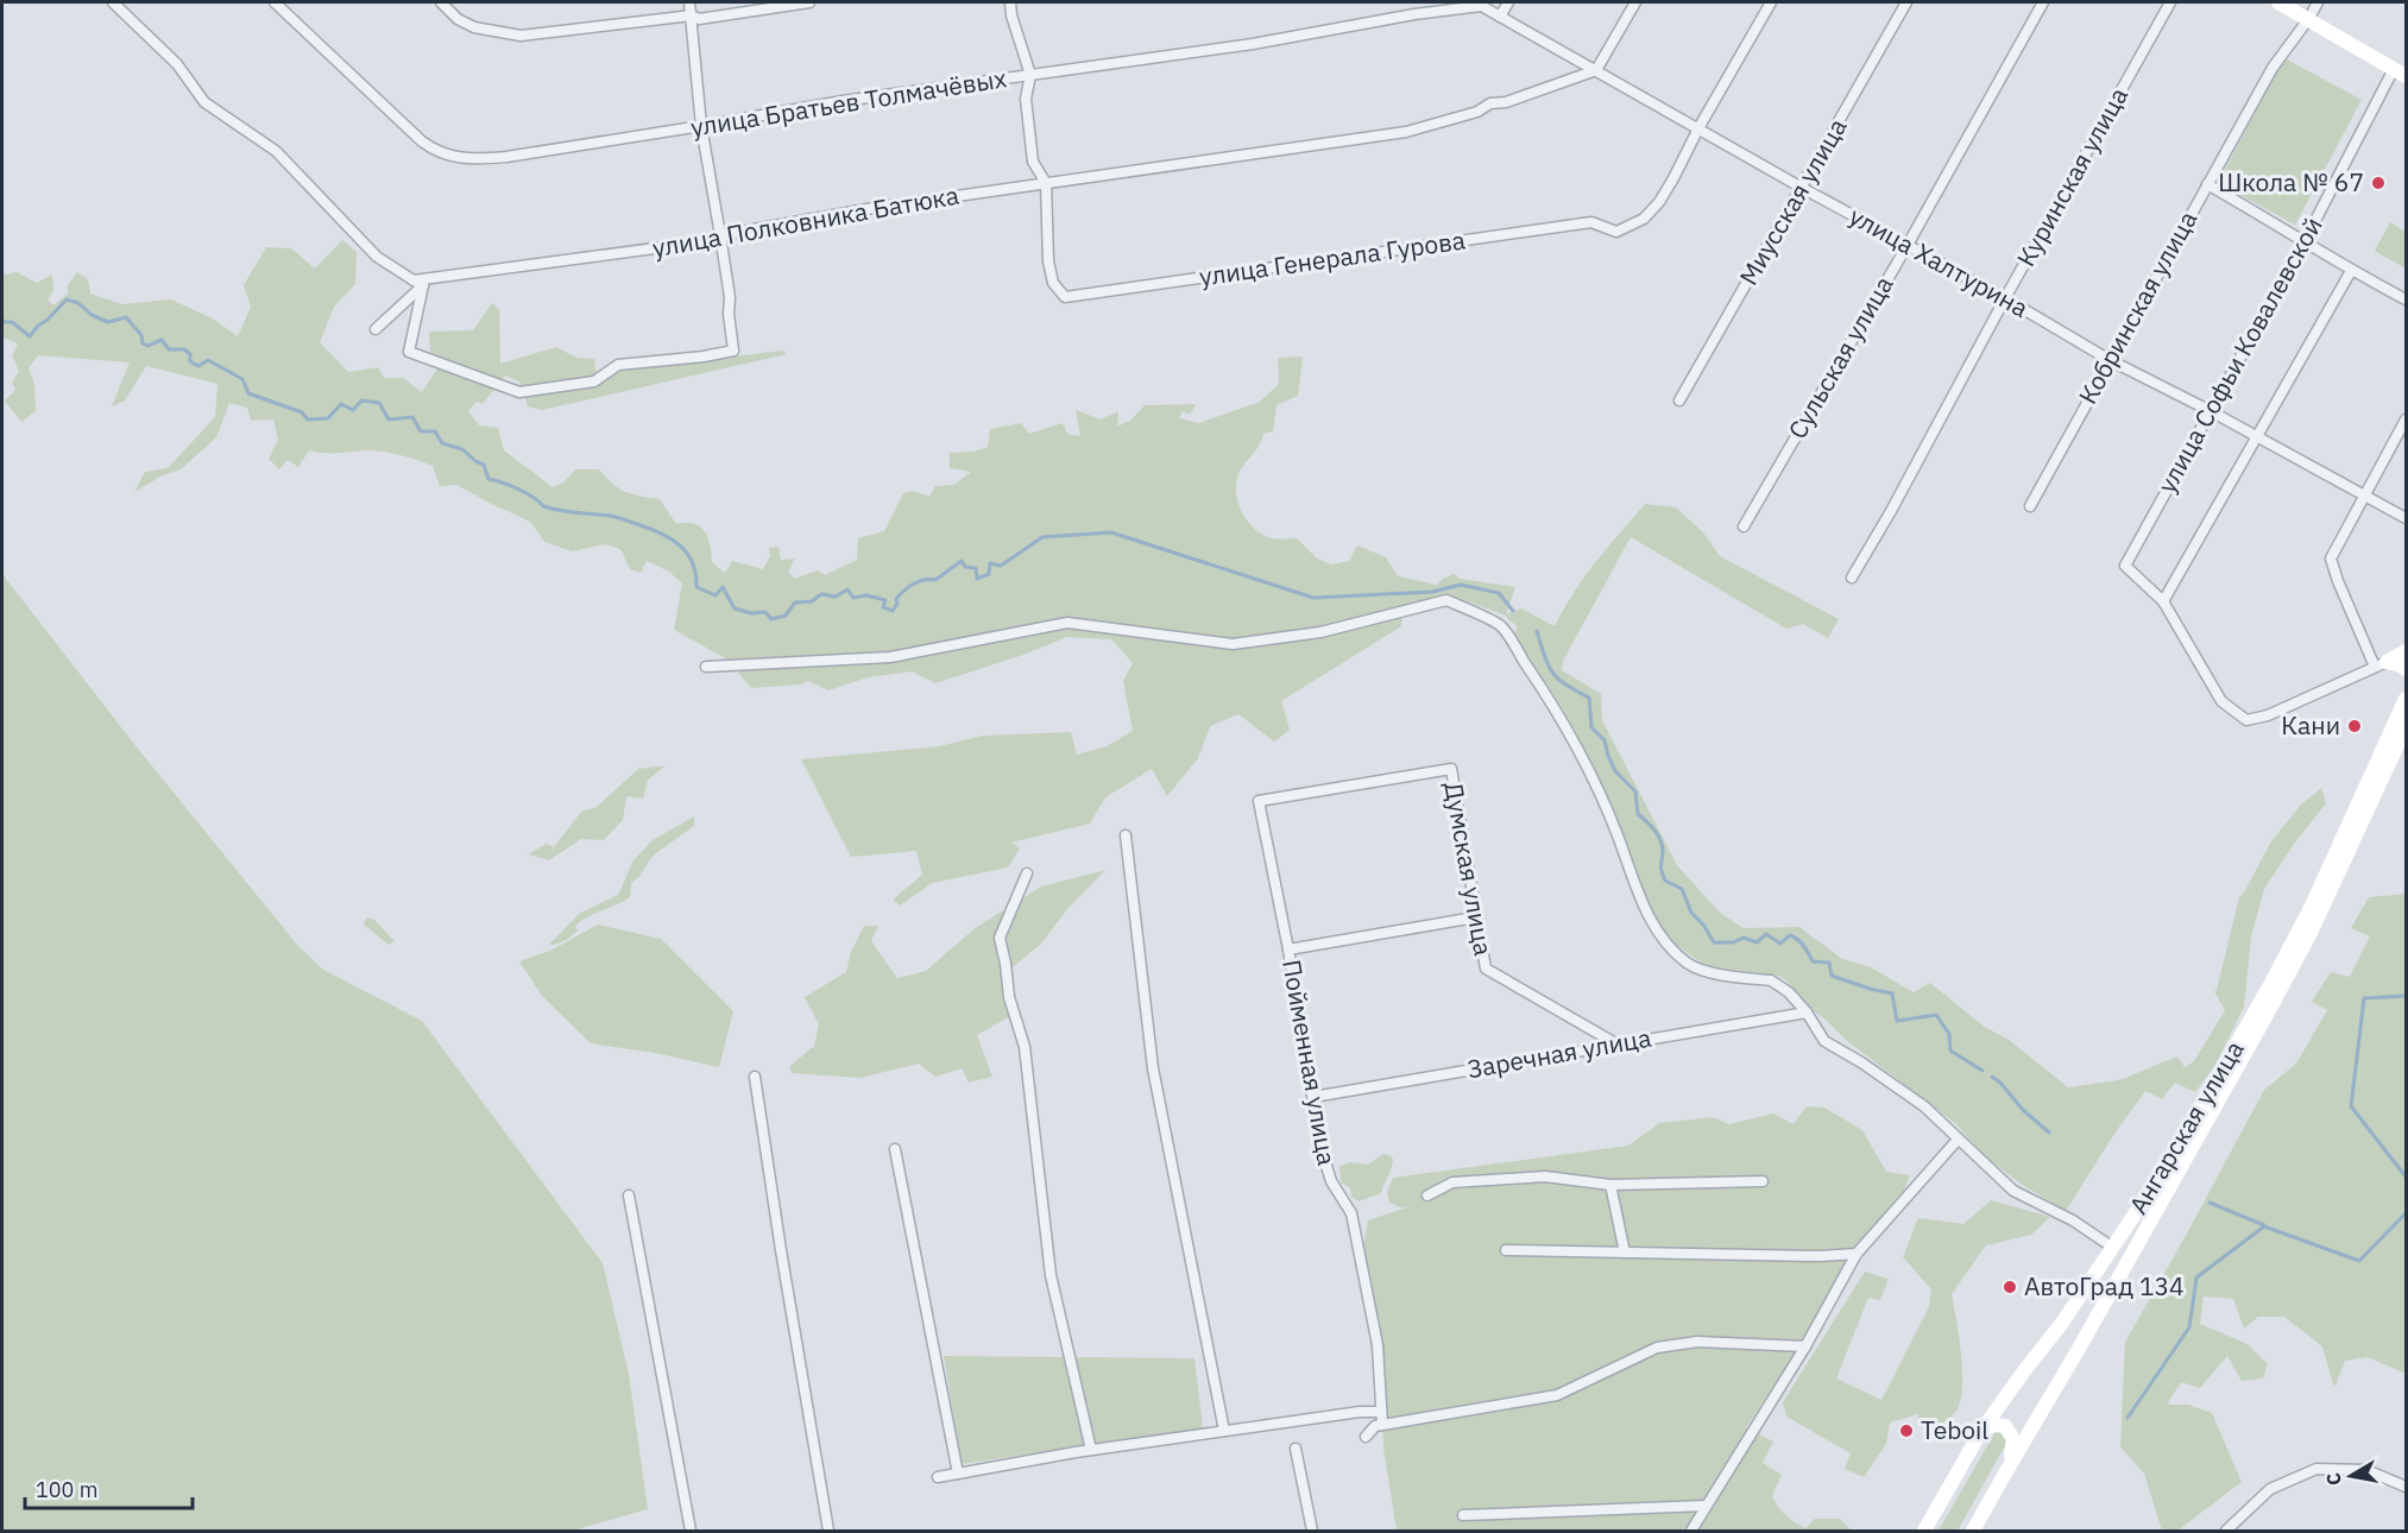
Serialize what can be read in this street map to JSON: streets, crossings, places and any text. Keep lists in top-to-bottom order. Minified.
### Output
{"streets":{"main road":["Ангарская улица"],"street":["улица Братьев Толмачёвых","Куринская улица","Миусская улица","улица Полковника Батюка","улица Генерала Гурова","улица Халтурина","Кобринская улица","улица Софьи Ковалевской","Сульская улица","Думская улица","Заречная улица","Пойменная улица"]},"crossings":[["улица Братьев Толмачёвых","улица Халтурина"],["Куринская улица","улица Халтурина"],["Миусская улица","улица Халтурина"],["улица Полковника Батюка","улица Генерала Гурова"],["улица Полковника Батюка","улица Халтурина"],["улица Генерала Гурова","улица Халтурина"],["улица Халтурина","Кобринская улица"],["улица Халтурина","улица Софьи Ковалевской"],["улица Халтурина","Сульская улица"],["Думская улица","Заречная улица"],["Думская улица","Пойменная улица"],["Заречная улица","Пойменная улица"]],"places":["Школа № 67","Кани","АвтоГрад 134","Teboil"],"scale_bar":"100 m","north":"left"}
